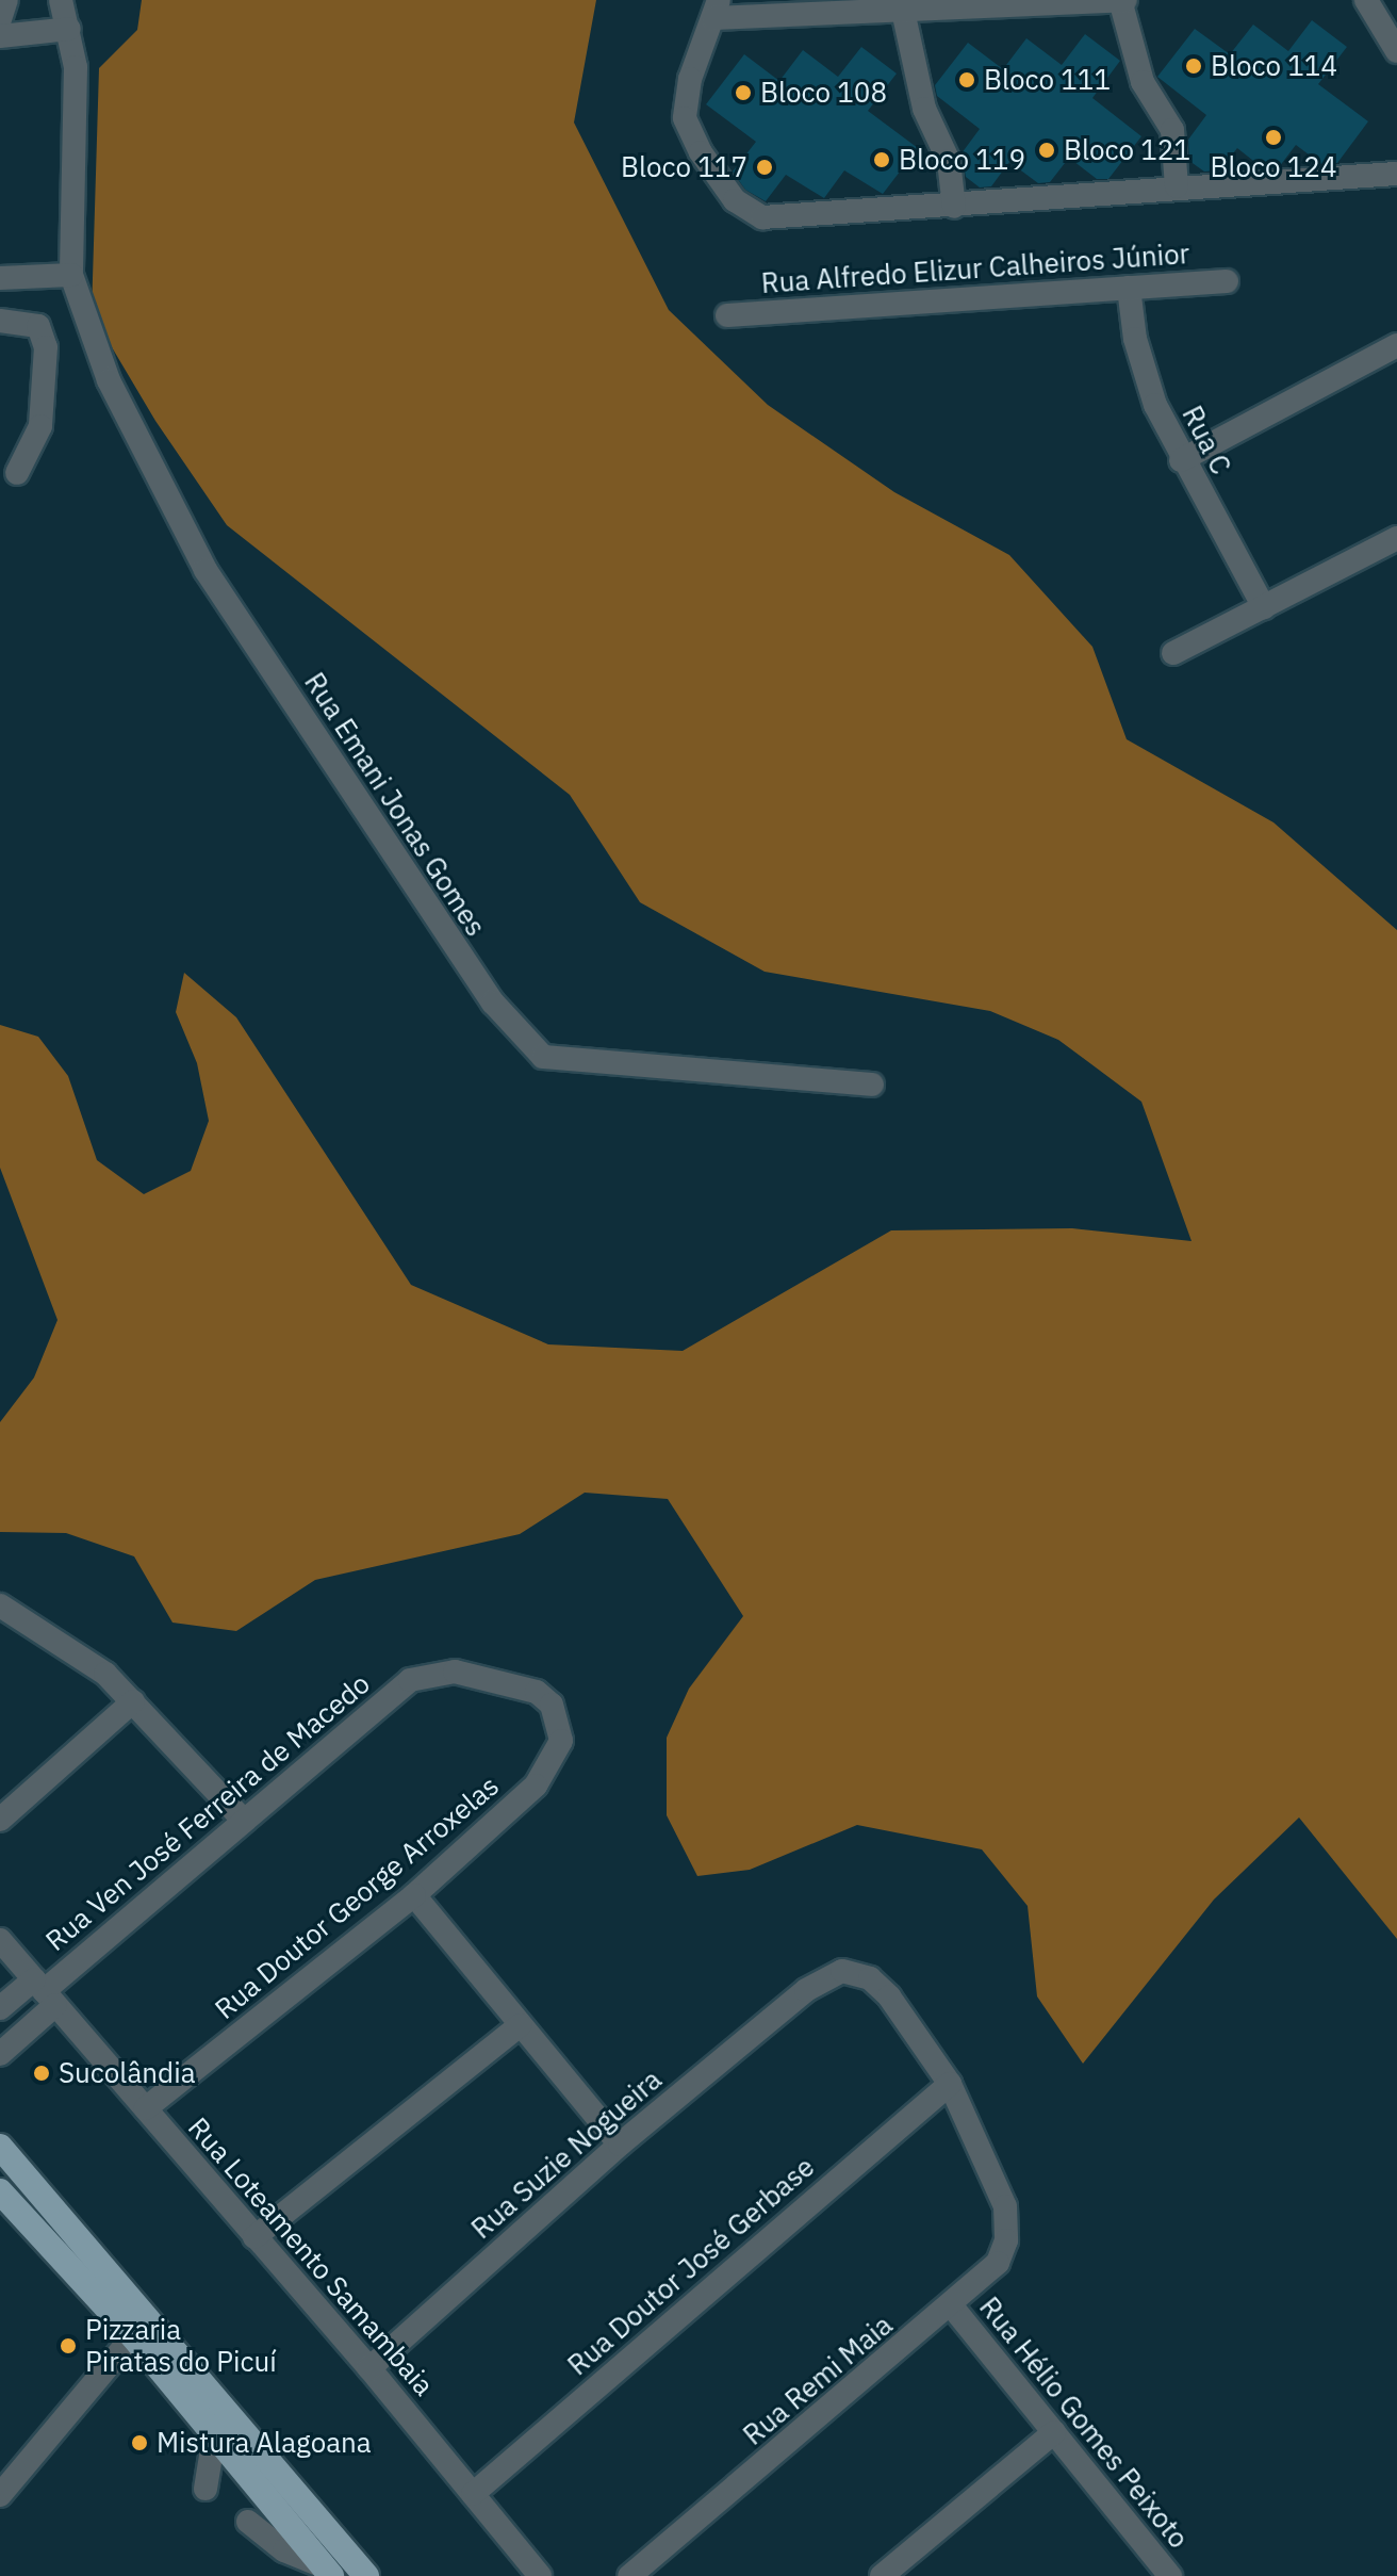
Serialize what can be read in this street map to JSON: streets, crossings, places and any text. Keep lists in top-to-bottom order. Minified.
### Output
{"streets":{"street":["Rua Alfredo Elizur Calheiros Júnior","Rua C","Rua Emani Jonas Gomes","Rua Ven José Ferreira de Macedo","Rua Doutor George Arroxelas","Rua Suzie Nogueira","Rua Loteamento Samambaia","Rua Doutor José Gerbase","Rua Remi Maia","Rua Hélio Gomes Peixoto"]},"crossings":[["Rua Alfredo Elizur Calheiros Júnior","Rua C"],["Rua Ven José Ferreira de Macedo","Rua Doutor George Arroxelas"],["Rua Ven José Ferreira de Macedo","Rua Loteamento Samambaia"],["Rua Doutor George Arroxelas","Rua Loteamento Samambaia"],["Rua Suzie Nogueira","Rua Loteamento Samambaia"],["Rua Suzie Nogueira","Rua Doutor José Gerbase"],["Rua Suzie Nogueira","Rua Remi Maia"],["Rua Loteamento Samambaia","Rua Doutor José Gerbase"],["Rua Remi Maia","Rua Hélio Gomes Peixoto"]],"places":["Bloco 114","Bloco 111","Bloco 108","Bloco 124","Bloco 121","Bloco 119","Bloco 117","Sucolândia","Pizzaria Piratas do Picuí","Mistura Alagoana"]}
